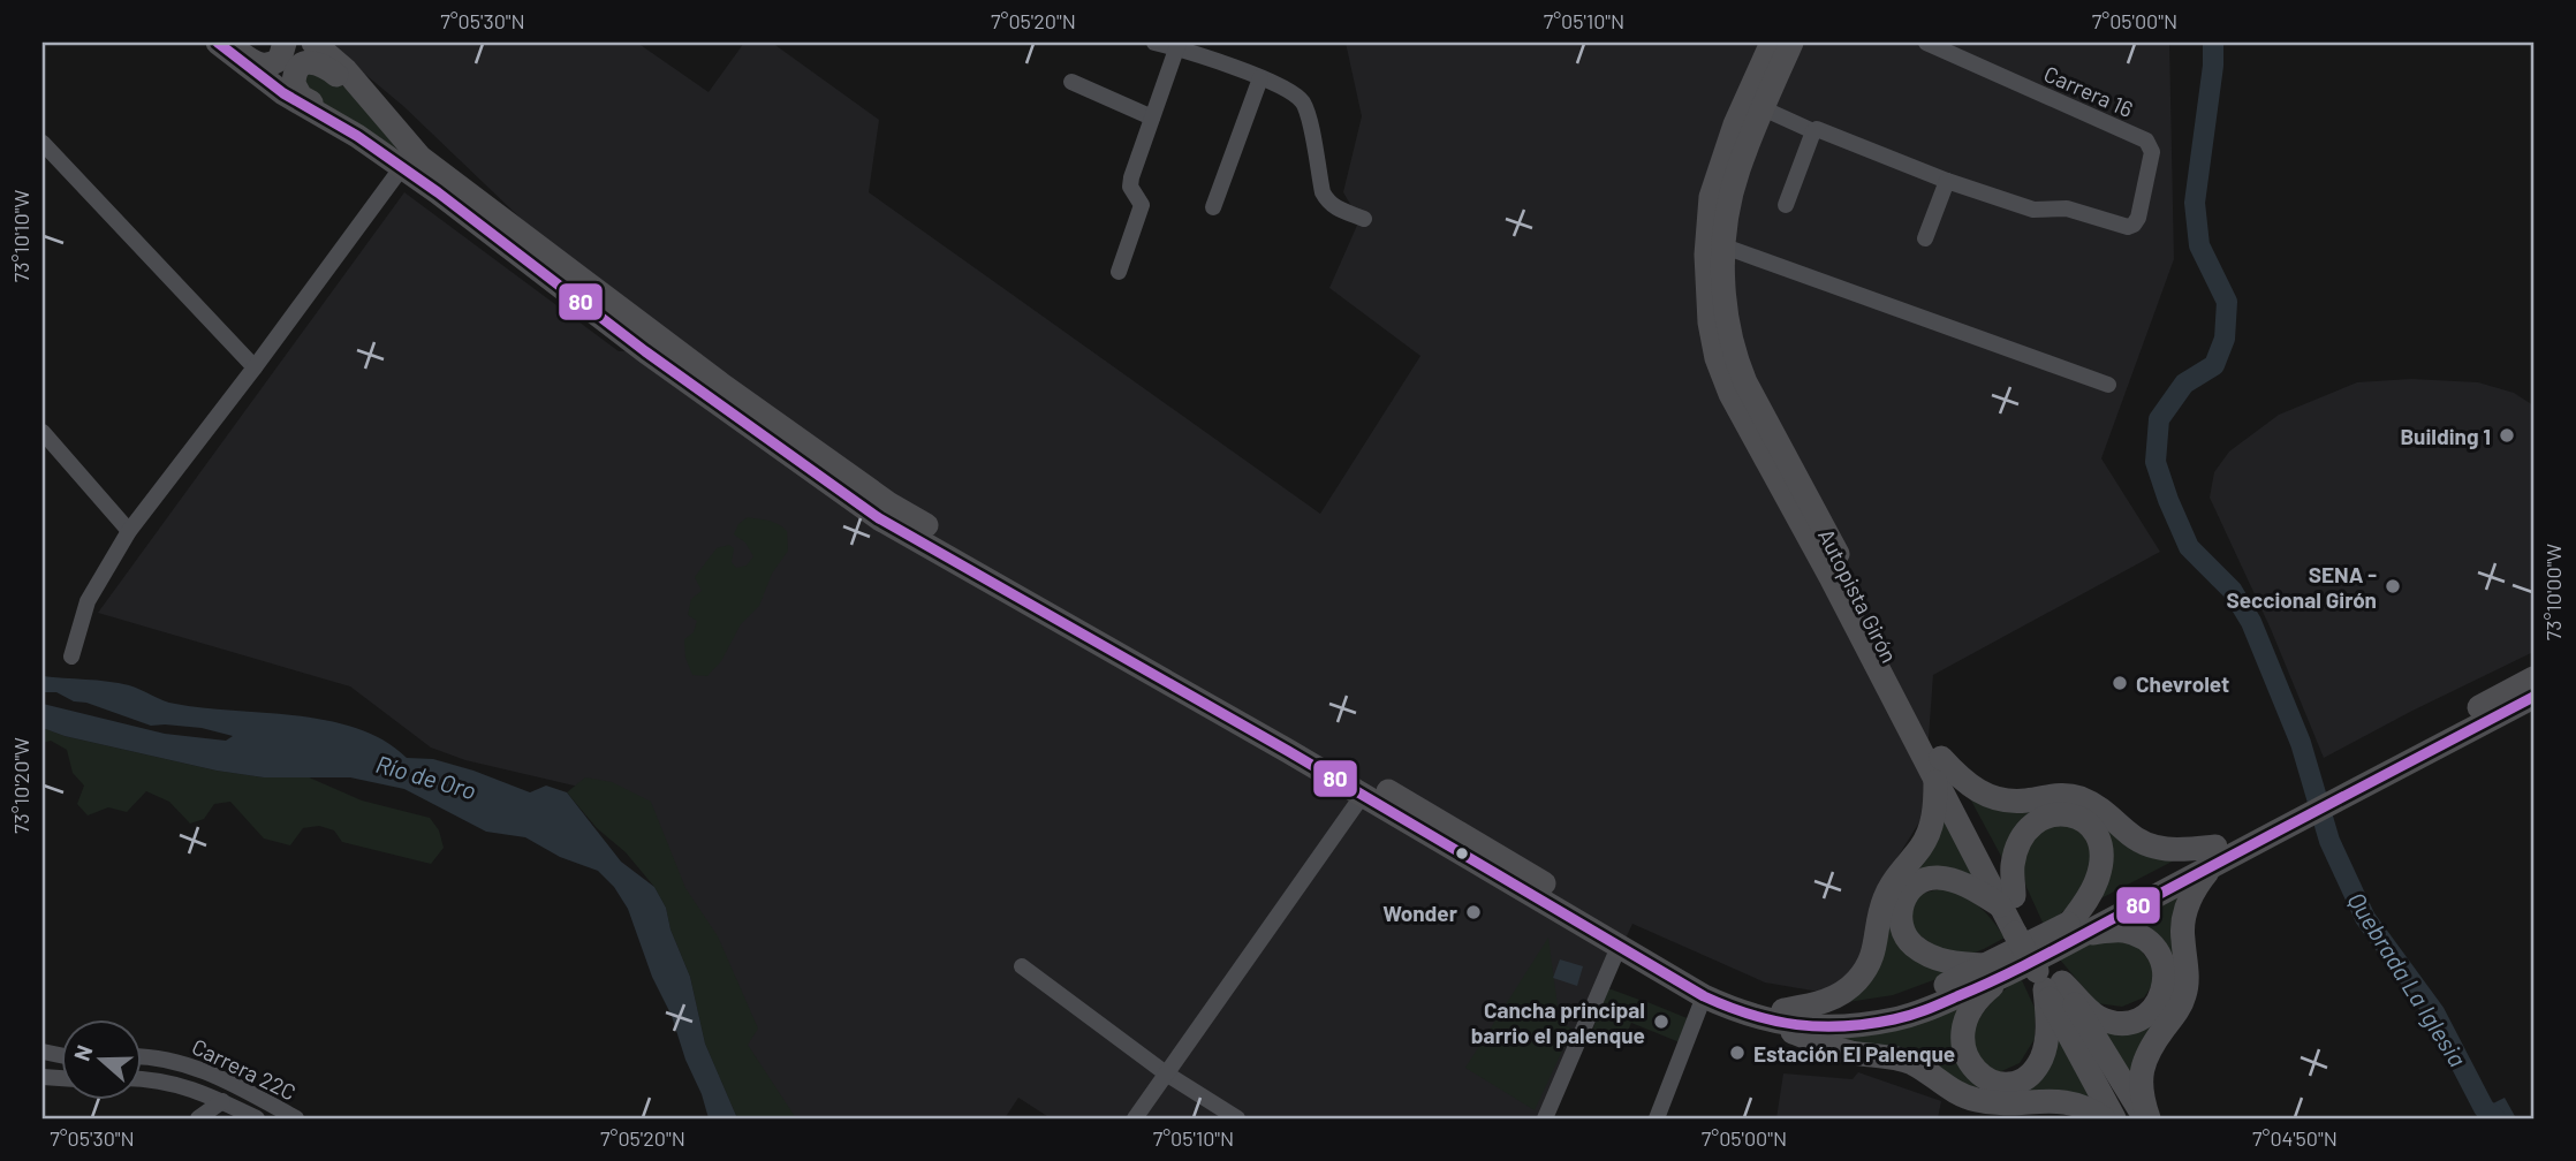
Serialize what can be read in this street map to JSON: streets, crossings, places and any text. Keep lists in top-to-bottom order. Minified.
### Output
{"streets":{"highway":["Autopista Girón"],"street":["Carrera 16","Carrera 22C"]},"water":["Río de Oro","Quebrada La Iglesia"],"places":["Building 1","SENA - Seccional Girón","Chevrolet","Wonder","Cancha principal barrio el palenque","Estación El Palenque"],"lines":["transit line 80"],"north":"left","coordinates":["7°05'30\"N","7°05'20\"N","7°05'10\"N","7°05'00\"N","73°10'10\"W","73°10'00\"W","73°10'20\"W","7°04'50\"N"]}
